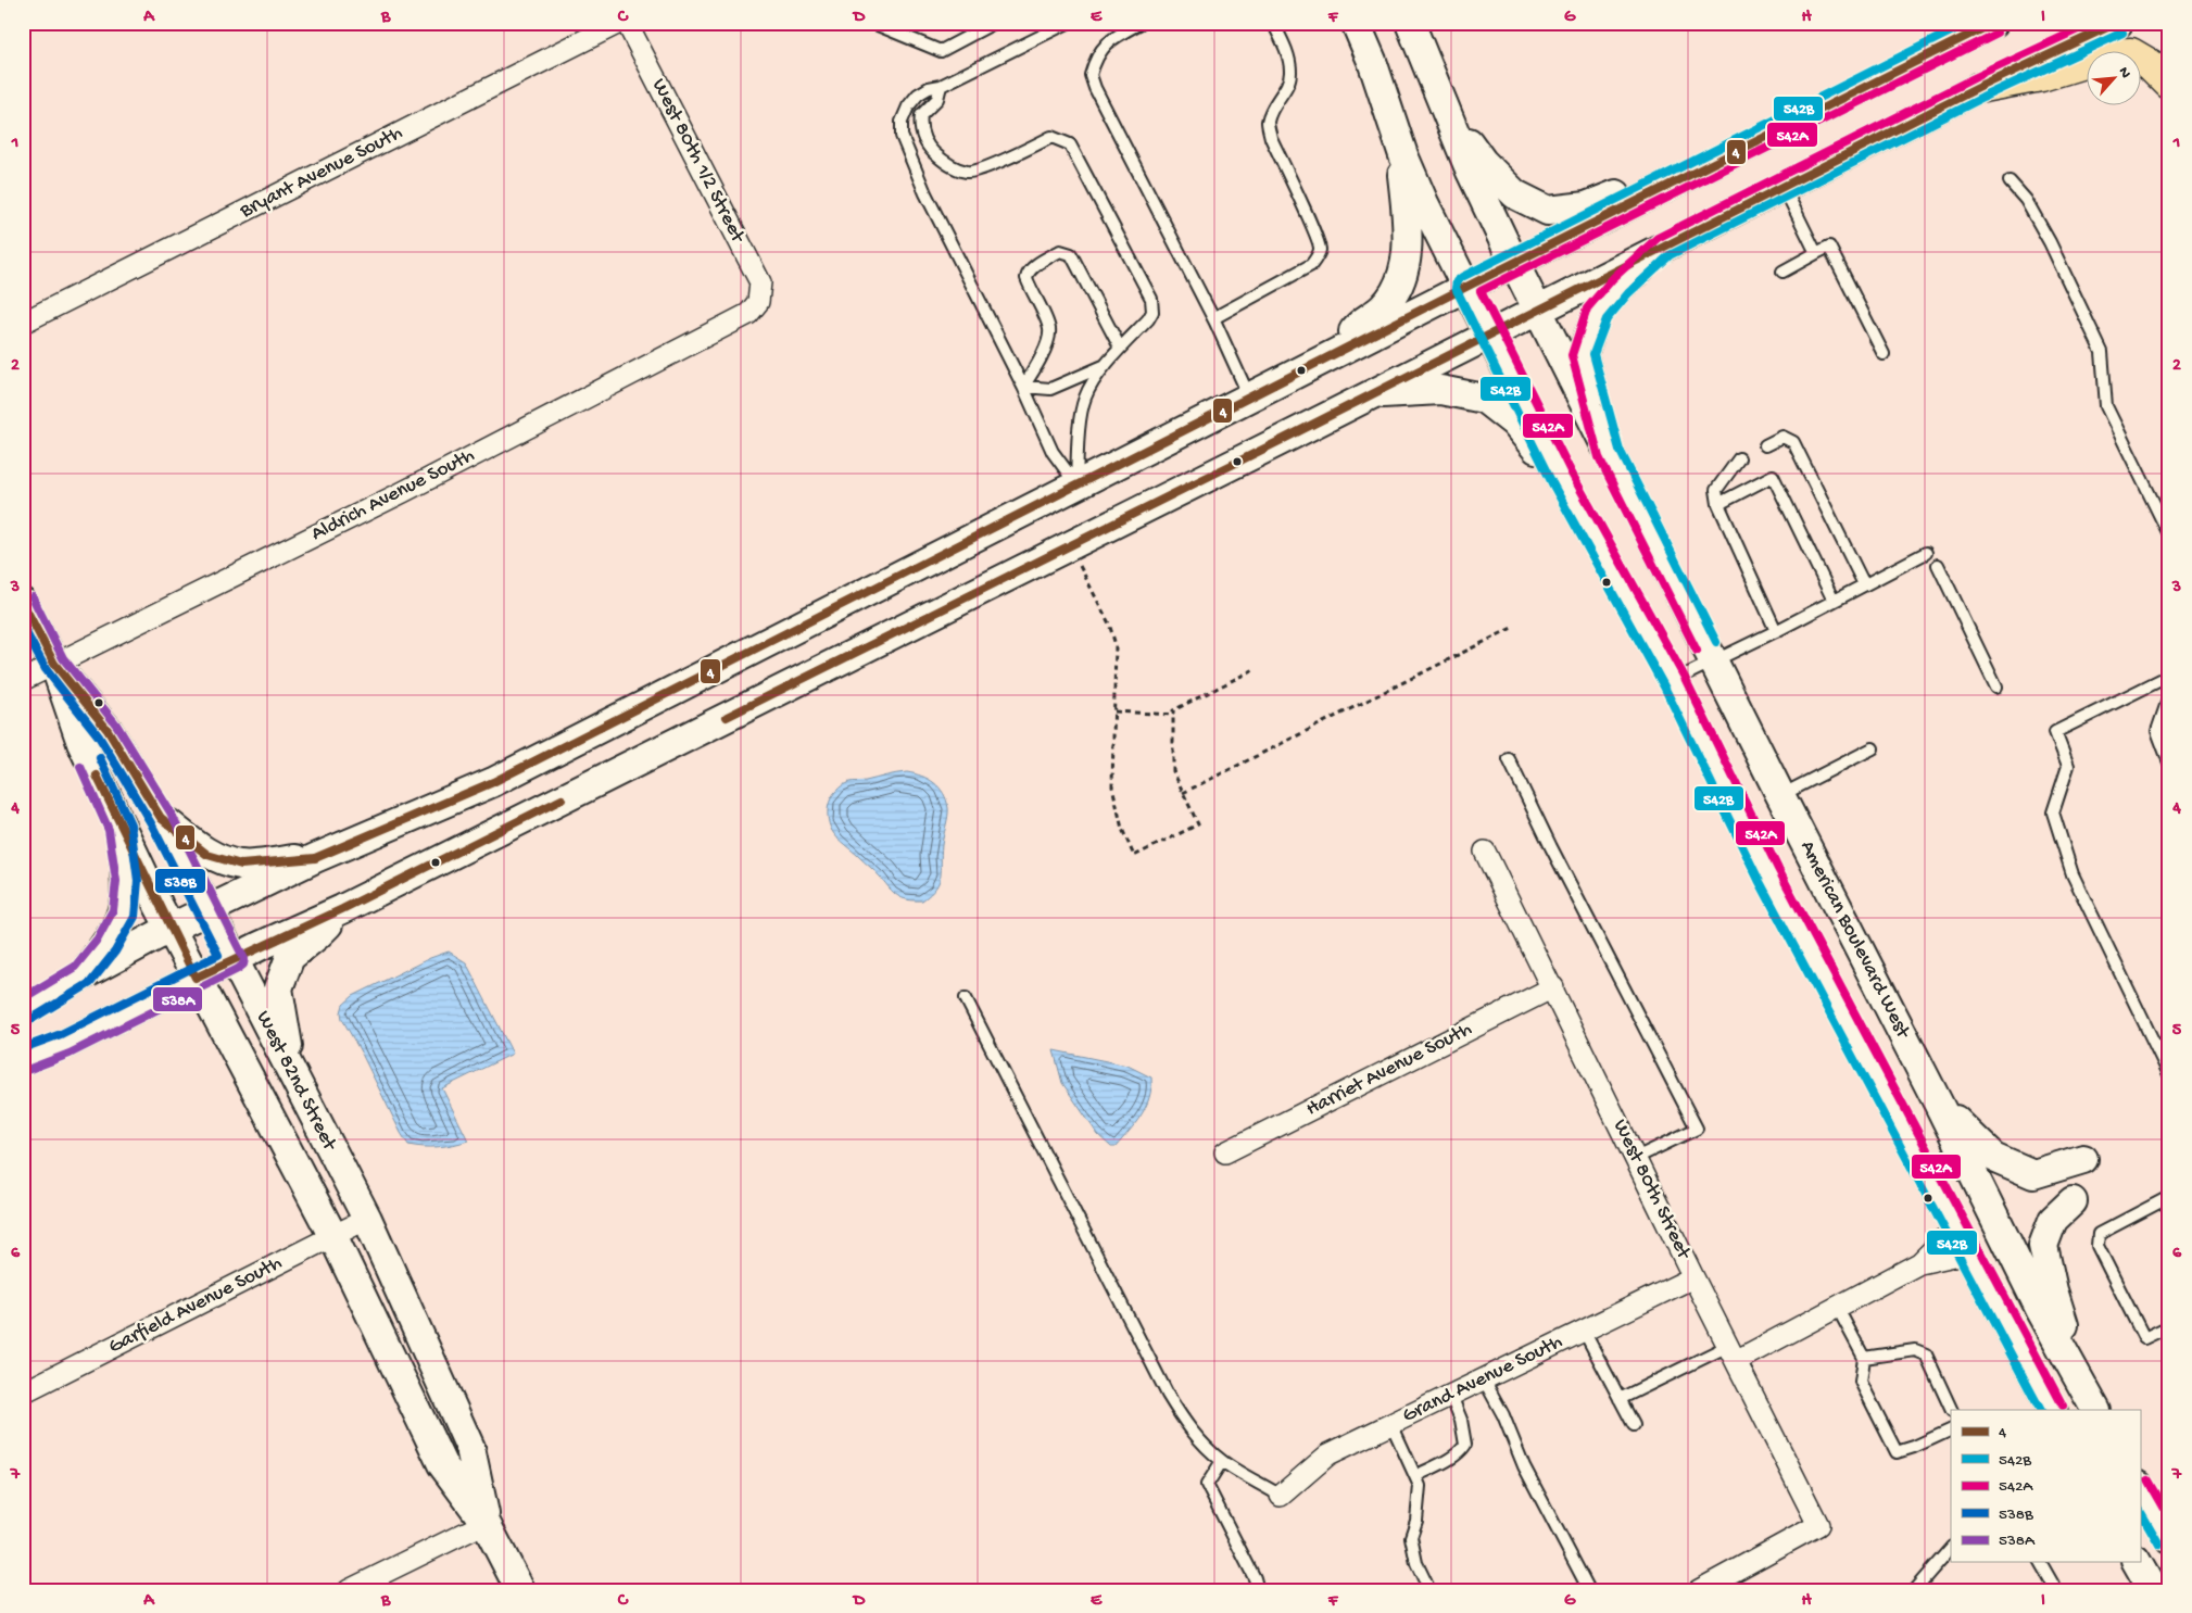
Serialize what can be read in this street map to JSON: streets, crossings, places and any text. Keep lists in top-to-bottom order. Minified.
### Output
{"streets":{"main road":["American Boulevard West","West 82nd Street"],"street":["West 80th 1/2 Street","Bryant Avenue South","Aldrich Avenue South","Harriet Avenue South","West 80th Street","Garfield Avenue South","Grand Avenue South"]},"crossings":[["West 80th 1/2 Street","Aldrich Avenue South"],["Aldrich Avenue South","West 82nd Street"],["Harriet Avenue South","West 80th Street"],["West 82nd Street","Garfield Avenue South"],["West 80th Street","Grand Avenue South"]],"lines":["transit line 4","transit line 542B","transit line 542A","transit line 538A","transit line 538B"],"legend":["4","542B","542A","538B","538A"],"north":"top right","grid":{"columns":["A","B","C","D","E","F","G","H","I"],"rows":["1","2","3","4","5","6","7"]}}
